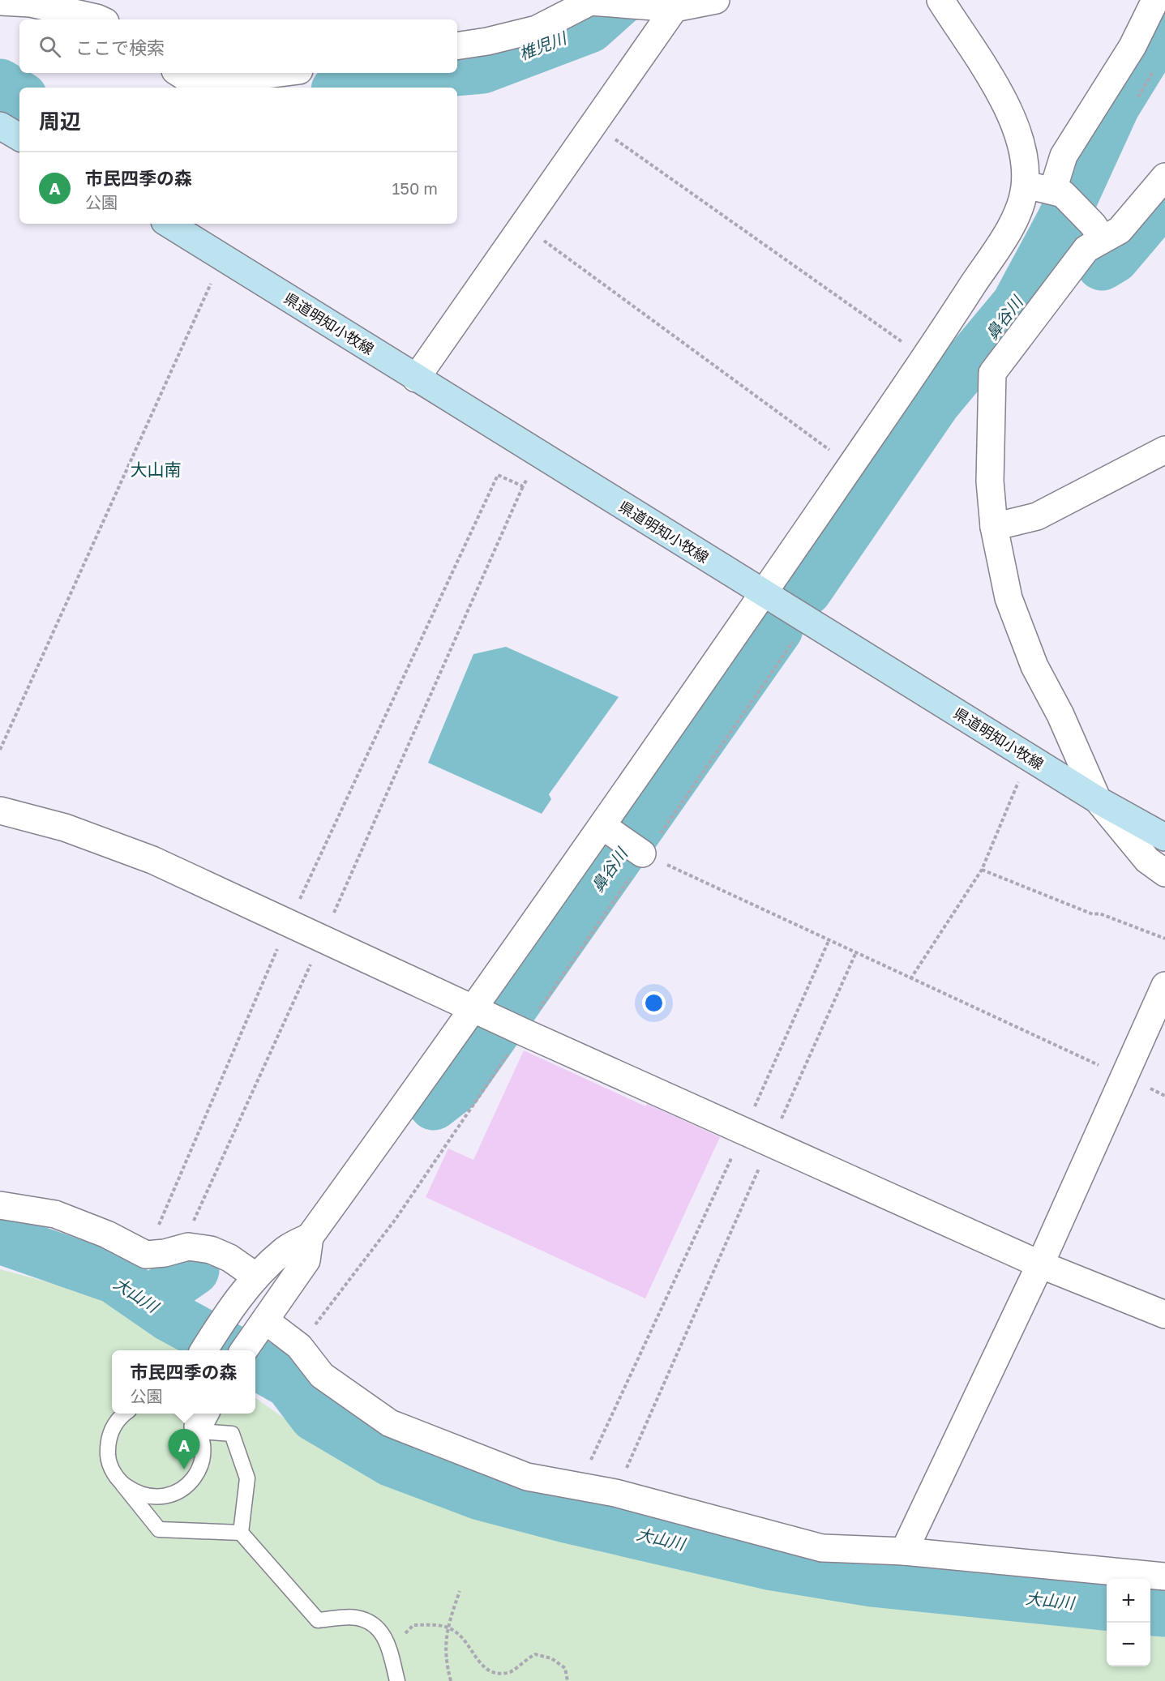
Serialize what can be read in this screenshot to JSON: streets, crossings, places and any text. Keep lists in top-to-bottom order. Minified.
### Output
{"streets":{"main road":["県道明知小牧線"]},"districts":["大山南"],"water":["椎児川","鼻谷川","大山川"],"page":{"search":"ここで検索","heading":"周辺","list":[{"mark":"A","name":"市民四季の森","note":"公園","value":"150 m"}],"popup":["市民四季の森","公園"],"pins":"A","map_buttons":["+","−"]}}
